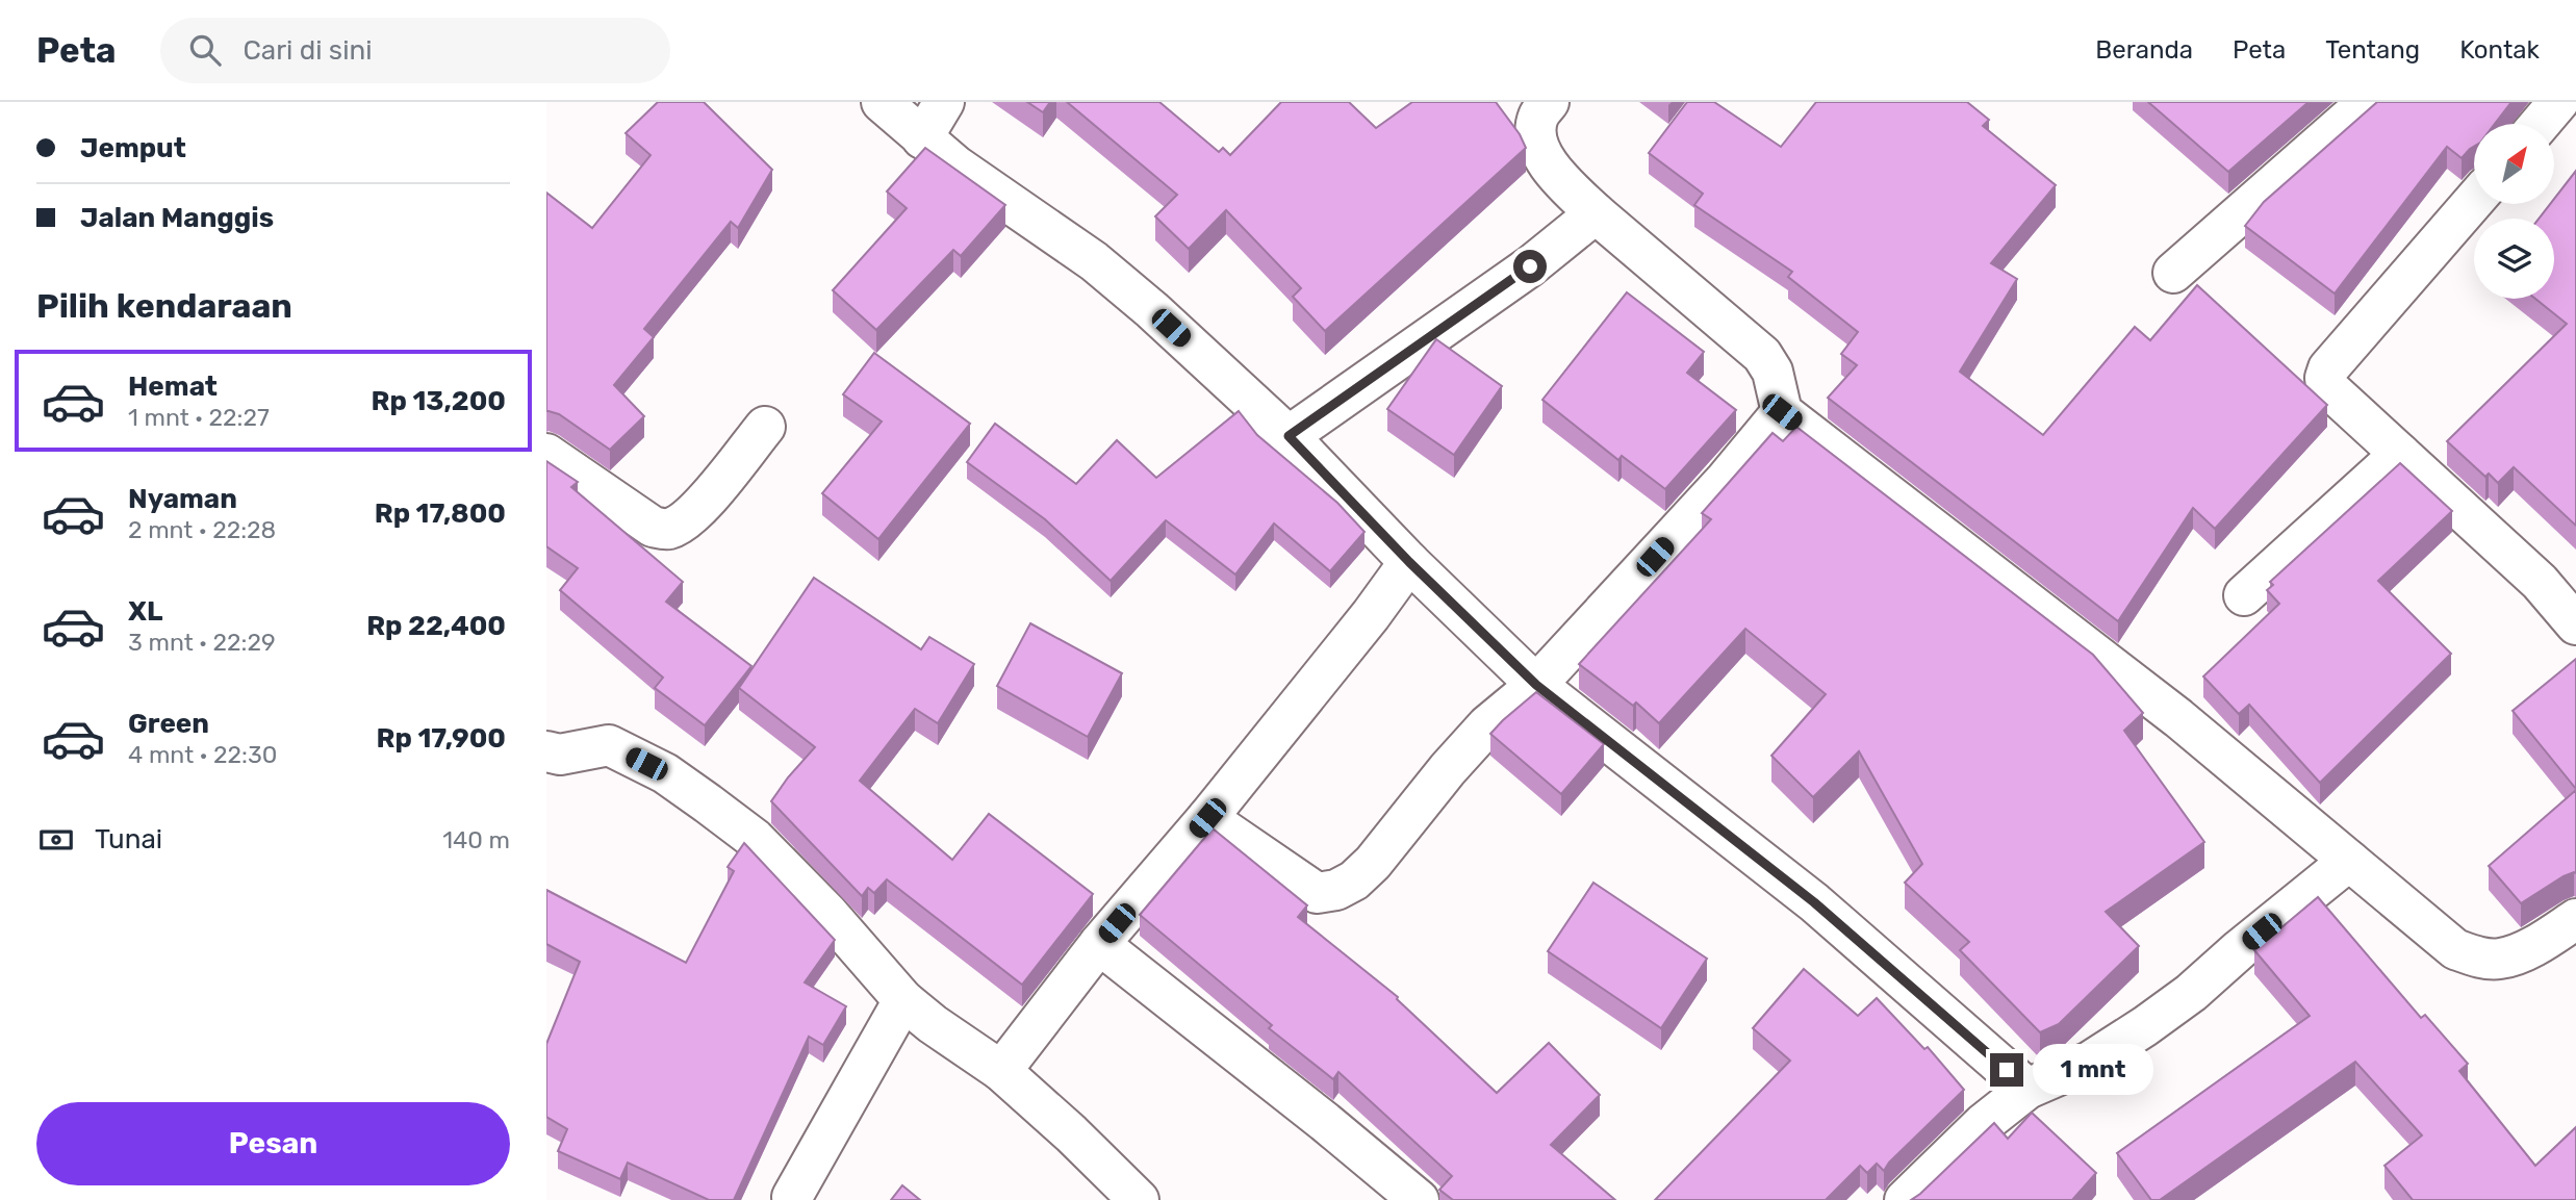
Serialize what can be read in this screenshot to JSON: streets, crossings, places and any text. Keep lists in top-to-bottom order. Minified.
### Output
{"north":"top right","page":{"header":"Peta","search":"Cari di sini","nav":["Beranda","Peta","Tentang","Kontak"],"banner":["Jemput","Jalan Manggis"],"heading":"Pilih kendaraan","list":[{"name":"Hemat","note":"1 mnt · 22:27","value":"Rp 13,200"},{"name":"Nyaman","note":"2 mnt · 22:28","value":"Rp 17,800"},{"name":"XL","note":"3 mnt · 22:29","value":"Rp 22,400"},{"name":"Green","note":"4 mnt · 22:30","value":"Rp 17,900"}],"pay":["Tunai","140 m"],"bubble":"1 mnt","buttons":"Pesan"}}
